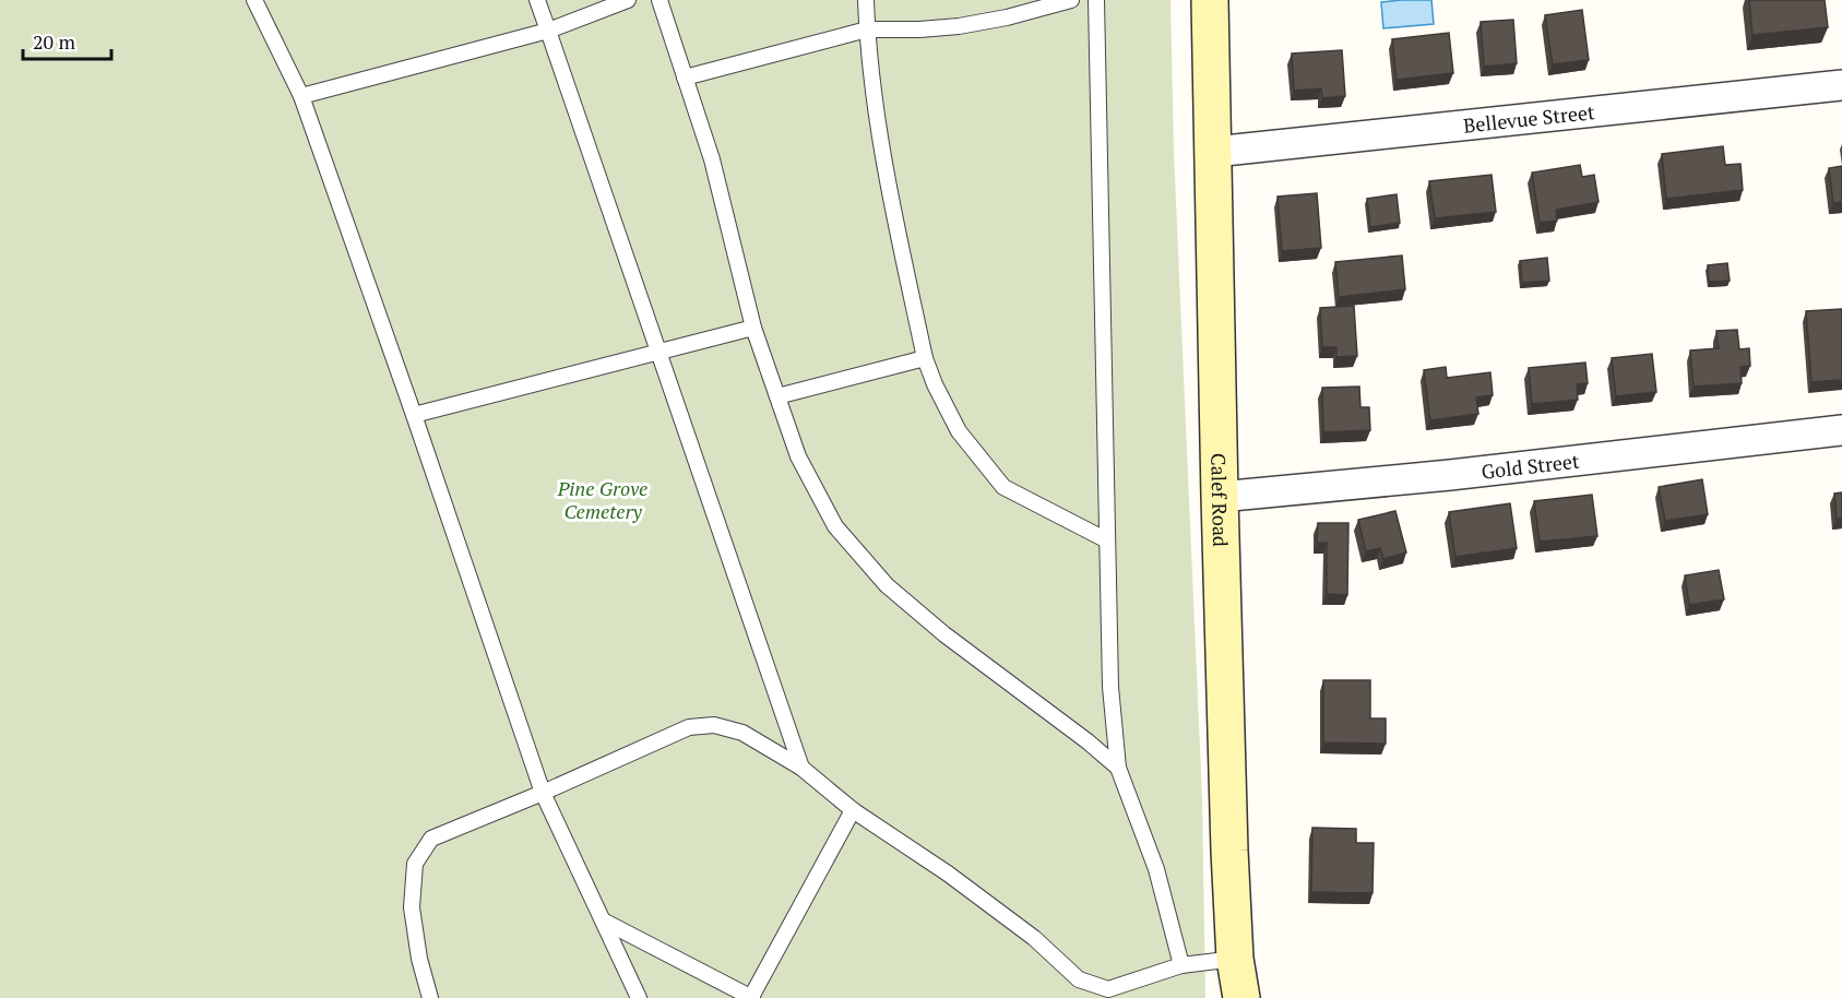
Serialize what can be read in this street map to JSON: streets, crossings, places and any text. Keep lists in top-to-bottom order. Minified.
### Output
{"streets":{"main road":["Calef Road"],"street":["Bellevue Street","Gold Street"]},"crossings":[["Bellevue Street","Calef Road"],["Gold Street","Calef Road"]],"parks":["Pine Grove Cemetery"],"scale_bar":"20 m"}
